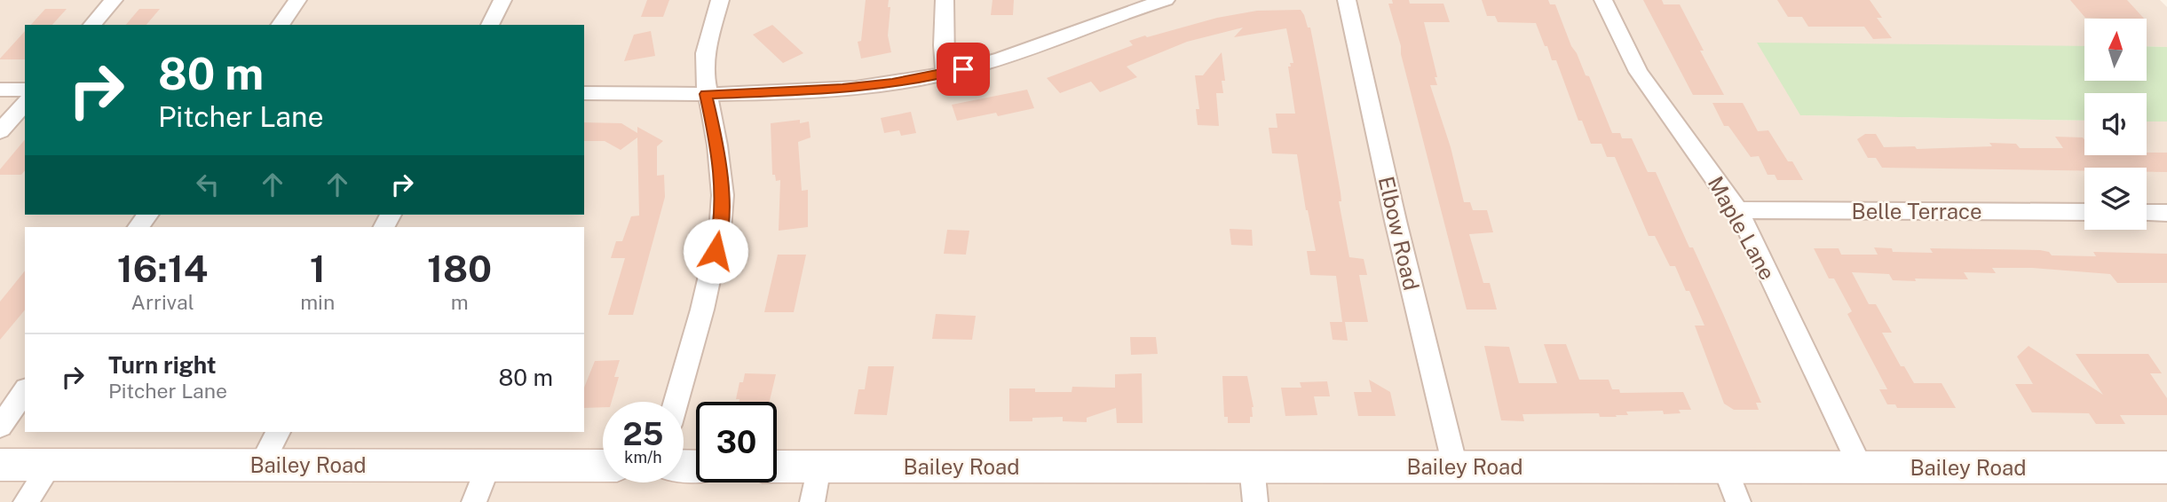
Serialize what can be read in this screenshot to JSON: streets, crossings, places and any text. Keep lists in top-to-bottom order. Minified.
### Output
{"streets":{"street":["Belle Terrace","Maple Lane","Elbow Road","Bailey Road"]},"crossings":[["Belle Terrace","Maple Lane"],["Maple Lane","Bailey Road"],["Elbow Road","Bailey Road"]],"north":"top","page":{"turn":["80 m","Pitcher Lane"],"eta":["16:14","Arrival","1","min","180","m"],"list":[{"name":"Turn right","note":"Pitcher Lane","value":"80 m"}],"speed":"25 km/h","limit":"30"}}
